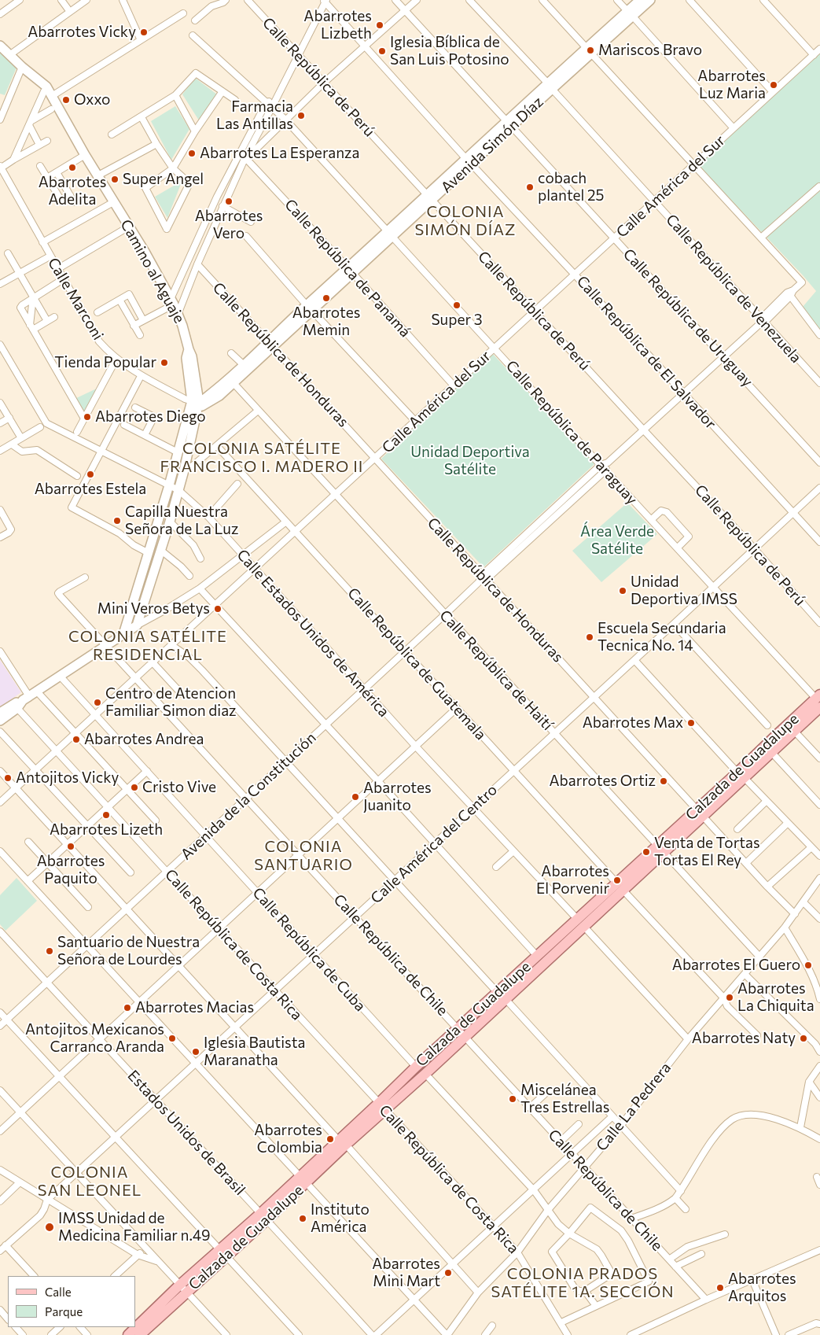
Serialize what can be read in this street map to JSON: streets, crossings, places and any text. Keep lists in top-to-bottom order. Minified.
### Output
{"streets":{"main road":["Avenida Simón Díaz","Camino al Aguaje","Calzada de Guadalupe"],"street":["Calle República de Perú","Calle América del Sur","Calle República de Panamá","Calle República de Venezuela","Calle Marconi","Calle República de Uruguay","Calle República de El Salvador","Calle República de Honduras","Calle República de Paraguay","Calle Estados Unidos de América","Calle República de Guatemala","Calle República de Haití","Avenida de la Constitución","Calle América del Centro","Calle República de Costa Rica","Calle República de Cuba","Calle República de Chile","Calle La Pedrera","Estados Unidos de Brasil"]},"crossings":[["Calle República de Perú","Avenida Simón Díaz"],["Calle República de Perú","Calle América del Sur"],["Calle República de Perú","Avenida de la Constitución"],["Calle República de Perú","Calle América del Centro"],["Avenida Simón Díaz","Calle República de Panamá"],["Avenida Simón Díaz","Camino al Aguaje"],["Avenida Simón Díaz","Calle República de Venezuela"],["Avenida Simón Díaz","Calle Marconi"],["Avenida Simón Díaz","Calle República de Uruguay"],["Avenida Simón Díaz","Calle República de El Salvador"],["Avenida Simón Díaz","Calle República de Honduras"],["Avenida Simón Díaz","Calle República de Paraguay"],["Avenida Simón Díaz","Calle República de Haití"],["Calle América del Sur","Calle República de Panamá"],["Calle América del Sur","Calle República de Venezuela"],["Calle América del Sur","Calle República de Uruguay"],["Calle América del Sur","Calle República de El Salvador"],["Calle América del Sur","Calle República de Honduras"],["Calle América del Sur","Calle República de Paraguay"],["Calle América del Sur","Calle Estados Unidos de América"],["Calle América del Sur","Calle República de Guatemala"],["Calle América del Sur","Calle República de Haití"],["Calle América del Sur","Calle República de Costa Rica"],["Calle América del Sur","Calle República de Cuba"],["Calle América del Sur","Calle República de Chile"],["Camino al Aguaje","Calle Marconi"],["Camino al Aguaje","Calle Estados Unidos de América"],["Calle República de Venezuela","Avenida de la Constitución"],["Calle República de Uruguay","Avenida de la Constitución"],["Calle República de El Salvador","Avenida de la Constitución"],["Calle República de El Salvador","Calle América del Centro"],["Calle República de Honduras","Calzada de Guadalupe"],["Calle República de Honduras","Avenida de la Constitución"],["Calle República de Honduras","Calle América del Centro"],["Calle República de Honduras","Calle La Pedrera"],["Calle República de Paraguay","Calzada de Guadalupe"],["Calle República de Paraguay","Avenida de la Constitución"],["Calle República de Paraguay","Calle América del Centro"],["Calle Estados Unidos de América","Calzada de Guadalupe"],["Calle Estados Unidos de América","Avenida de la Constitución"],["Calle Estados Unidos de América","Calle América del Centro"],["Calle República de Guatemala","Calzada de Guadalupe"],["Calle República de Guatemala","Avenida de la Constitución"],["Calle República de Guatemala","Calle América del Centro"],["Calle República de Guatemala","Calle La Pedrera"],["Calle República de Haití","Calzada de Guadalupe"],["Calle República de Haití","Avenida de la Constitución"],["Calle República de Haití","Calle América del Centro"],["Calle República de Haití","Calle La Pedrera"],["Calzada de Guadalupe","Calle República de Costa Rica"],["Calzada de Guadalupe","Calle República de Cuba"],["Calzada de Guadalupe","Calle República de Chile"],["Calzada de Guadalupe","Estados Unidos de Brasil"],["Avenida de la Constitución","Calle República de Costa Rica"],["Avenida de la Constitución","Calle República de Cuba"],["Avenida de la Constitución","Calle República de Chile"],["Avenida de la Constitución","Estados Unidos de Brasil"],["Calle América del Centro","Calle República de Costa Rica"],["Calle América del Centro","Calle República de Cuba"],["Calle América del Centro","Calle República de Chile"],["Calle América del Centro","Estados Unidos de Brasil"],["Calle República de Costa Rica","Calle La Pedrera"],["Calle República de Chile","Calle La Pedrera"]],"districts":["COLONIA SIMÓN DÍAZ","COLONIA SATÉLITE FRANCISCO I. MADERO II","COLONIA SATÉLITE RESIDENCIAL","COLONIA SANTUARIO","COLONIA SAN LEONEL","COLONIA PRADOS SATÉLITE 1A. SECCIÓN"],"parks":["Unidad Deportiva Satélite","Área Verde Satélite"],"places":["Abarrotes Lizbeth","Abarrotes Vicky","Mariscos Bravo","Iglesia Bíblica de San Luis Potosino","Abarrotes Luz Maria","Oxxo","Farmacia Las Antillas","Abarrotes La Esperanza","Abarrotes Adelita","Super Angel","cobach plantel 25","Abarrotes Vero","Abarrotes Memin","Super 3","Tienda Popular","Abarrotes Diego","Abarrotes Estela","Capilla Nuestra Señora de La Luz","Unidad Deportiva IMSS","Mini Veros Betys","Escuela Secundaria Tecnica No. 14","Centro de Atencion Familiar Simon diaz","Abarrotes Max","Abarrotes Andrea","Antojitos Vicky","Abarrotes Ortiz","Cristo Vive","Abarrotes Juanito","Abarrotes Lizeth","Abarrotes Paquito","Venta de Tortas Tortas El Rey","Abarrotes El Porvenir","Santuario de Nuestra Señora de Lourdes","Abarrotes El Guero","Abarrotes La Chiquita","Abarrotes Macias","Antojitos Mexicanos Carranco Aranda","Abarrotes Naty","Iglesia Bautista Maranatha","Miscelánea Tres Estrellas","Abarrotes Colombia","Instituto América","IMSS Unidad de Medicina Familiar n.49","Abarrotes Mini Mart","Abarrotes Arquitos"],"legend":["Calle","Parque"]}
